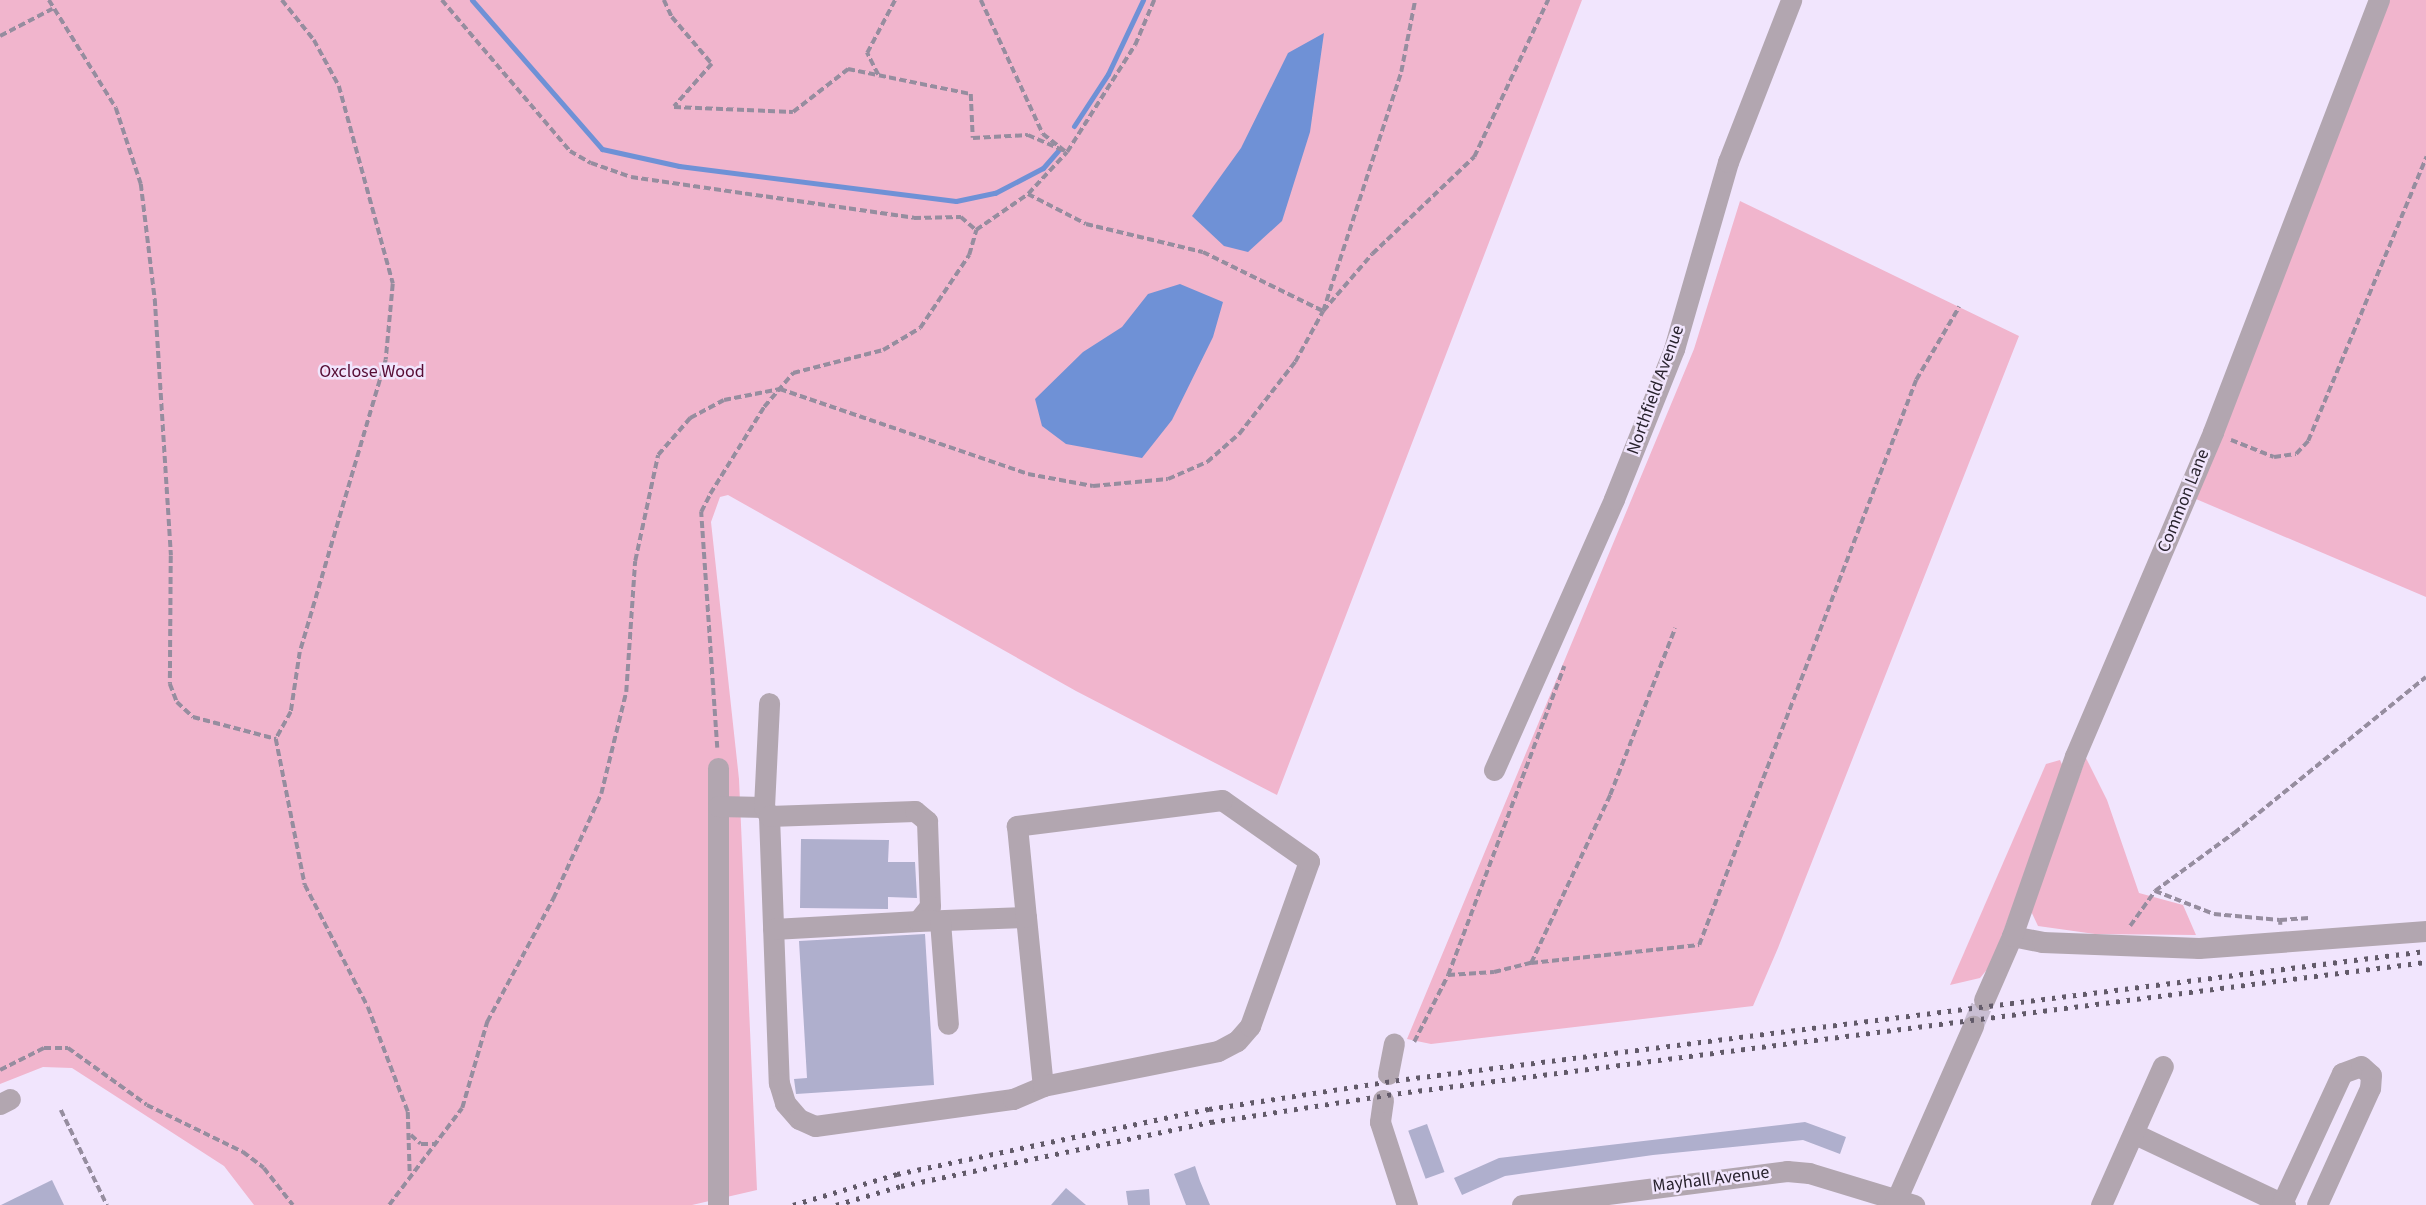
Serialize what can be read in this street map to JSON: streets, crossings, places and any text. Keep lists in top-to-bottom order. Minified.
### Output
{"streets":{"street":["Northfield Avenue","Common Lane","Mayhall Avenue"]},"parks":["Oxclose Wood"]}
